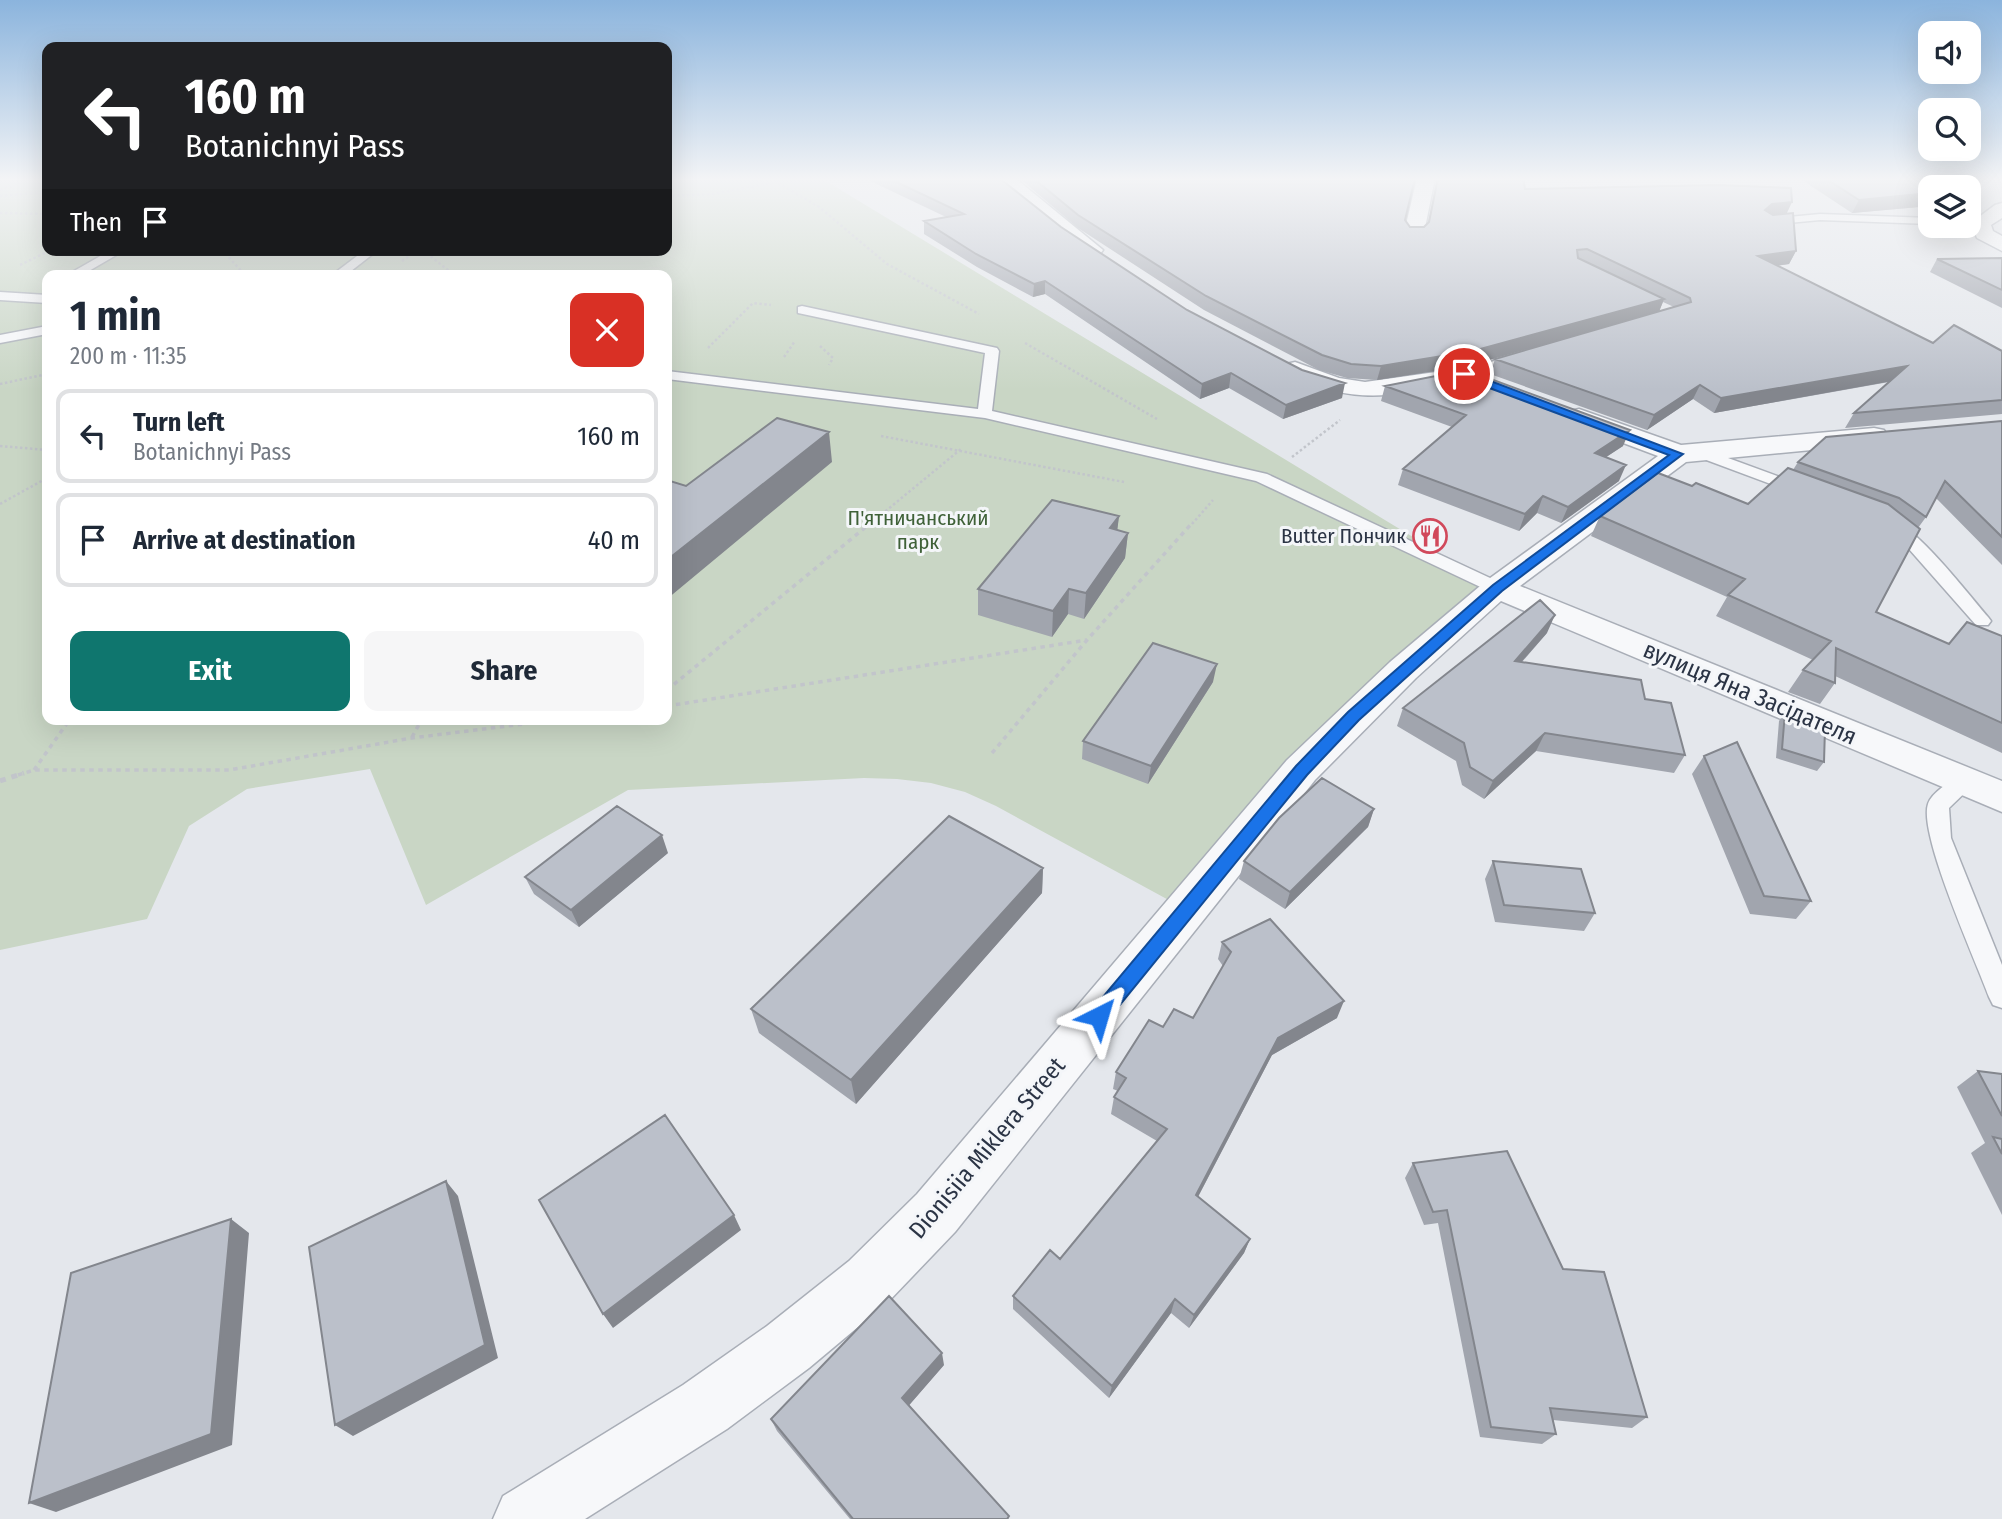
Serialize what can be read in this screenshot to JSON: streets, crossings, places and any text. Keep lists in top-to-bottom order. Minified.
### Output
{"streets":{"street":["вулиця Яна Засідателя","Dionisiia Miklera Street"]},"crossings":[["вулиця Яна Засідателя","Dionisiia Miklera Street"]],"parks":["П'ятничанський парк"],"places":{"restaurant":["Butter Пончик"]},"page":{"turn":["160 m","Botanichnyi Pass"],"then":"Then","heading":["1 min","200 m · 11:35"],"list":[{"name":"Turn left","note":"Botanichnyi Pass","value":"160 m"},{"name":"Arrive at destination","value":"40 m"}],"buttons":["Exit","Share"]}}
